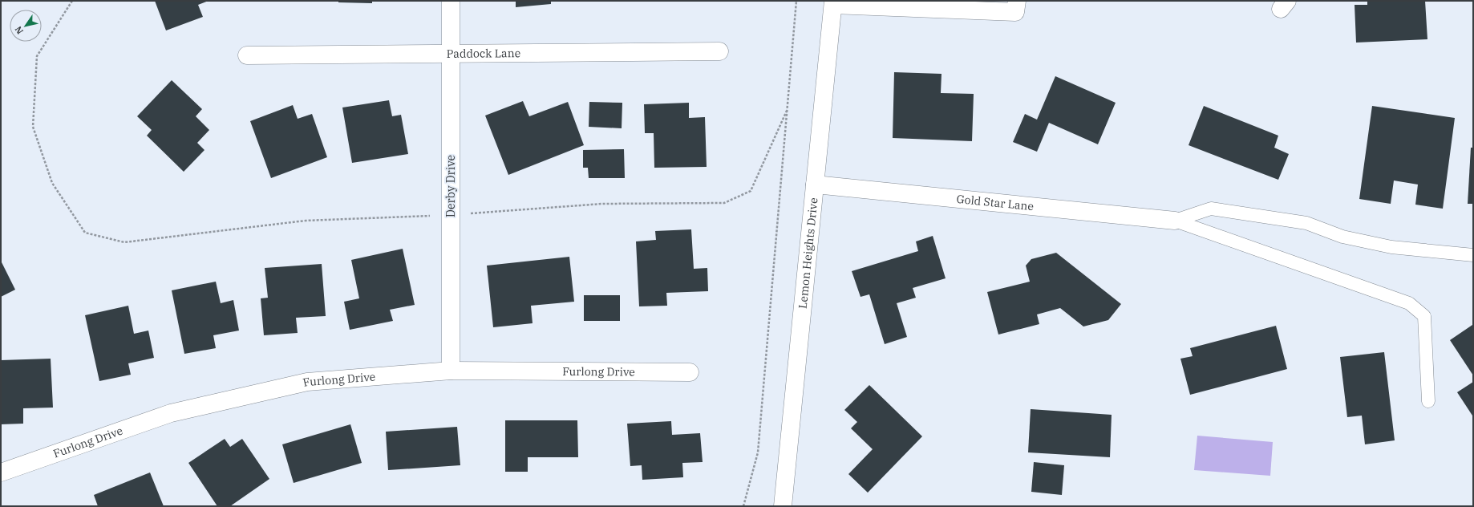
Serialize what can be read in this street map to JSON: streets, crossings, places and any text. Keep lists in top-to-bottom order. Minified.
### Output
{"streets":{"street":["Paddock Lane","Derby Drive","Gold Star Lane","Lemon Heights Drive","Furlong Drive"]},"crossings":[["Paddock Lane","Derby Drive"],["Derby Drive","Furlong Drive"],["Gold Star Lane","Lemon Heights Drive"]],"north":"bottom left"}
